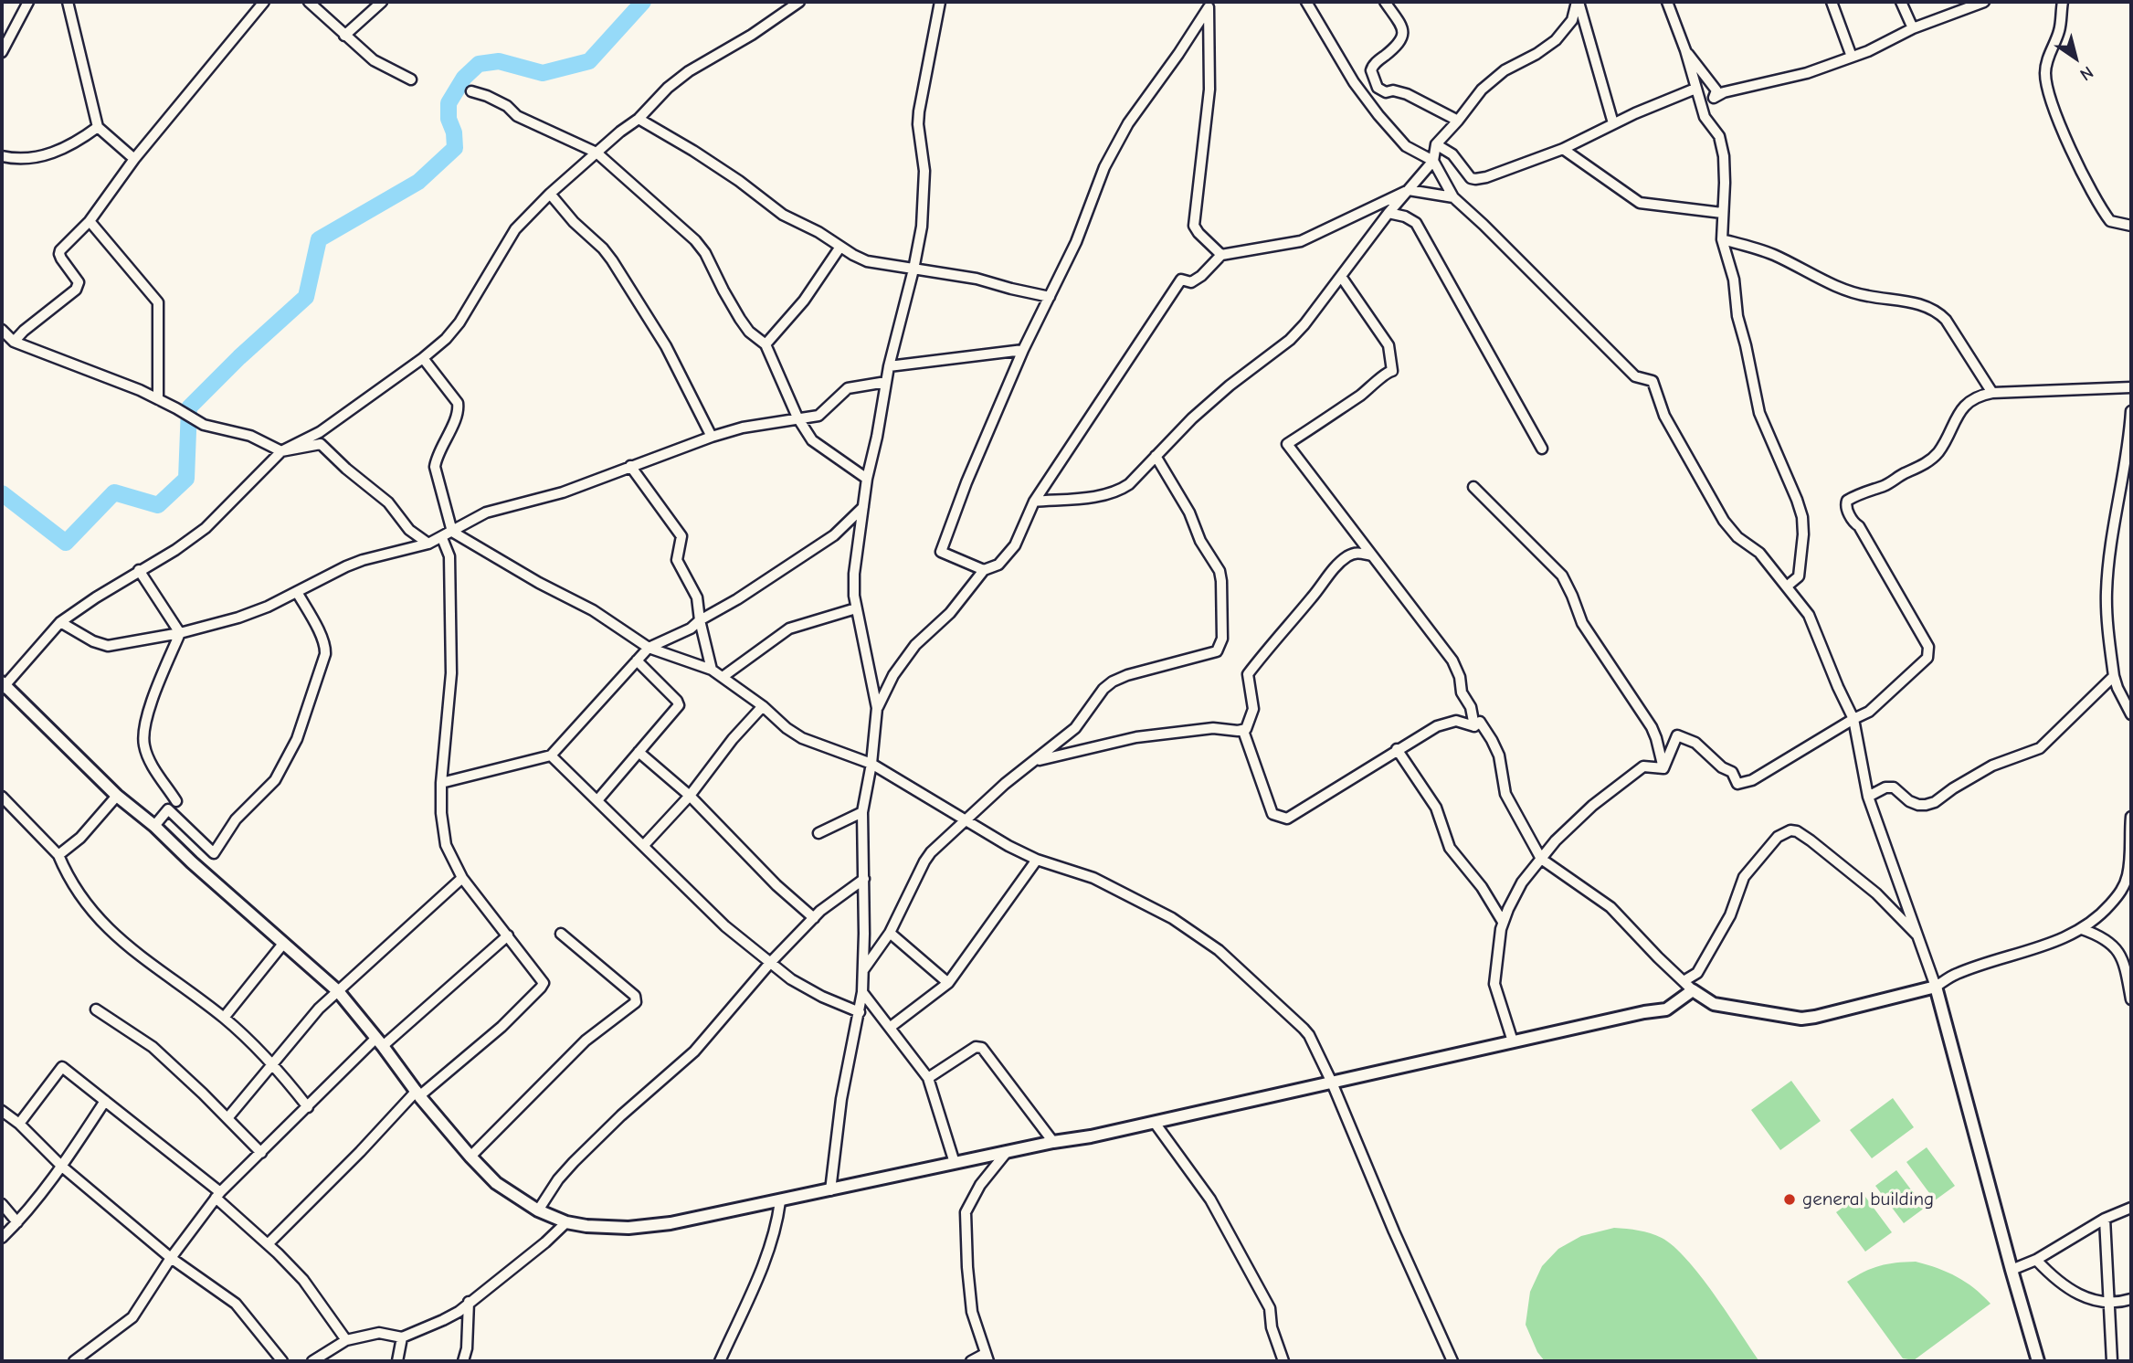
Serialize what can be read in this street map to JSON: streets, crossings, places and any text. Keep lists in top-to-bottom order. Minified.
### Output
{"places":["general building"],"north":"bottom right"}
